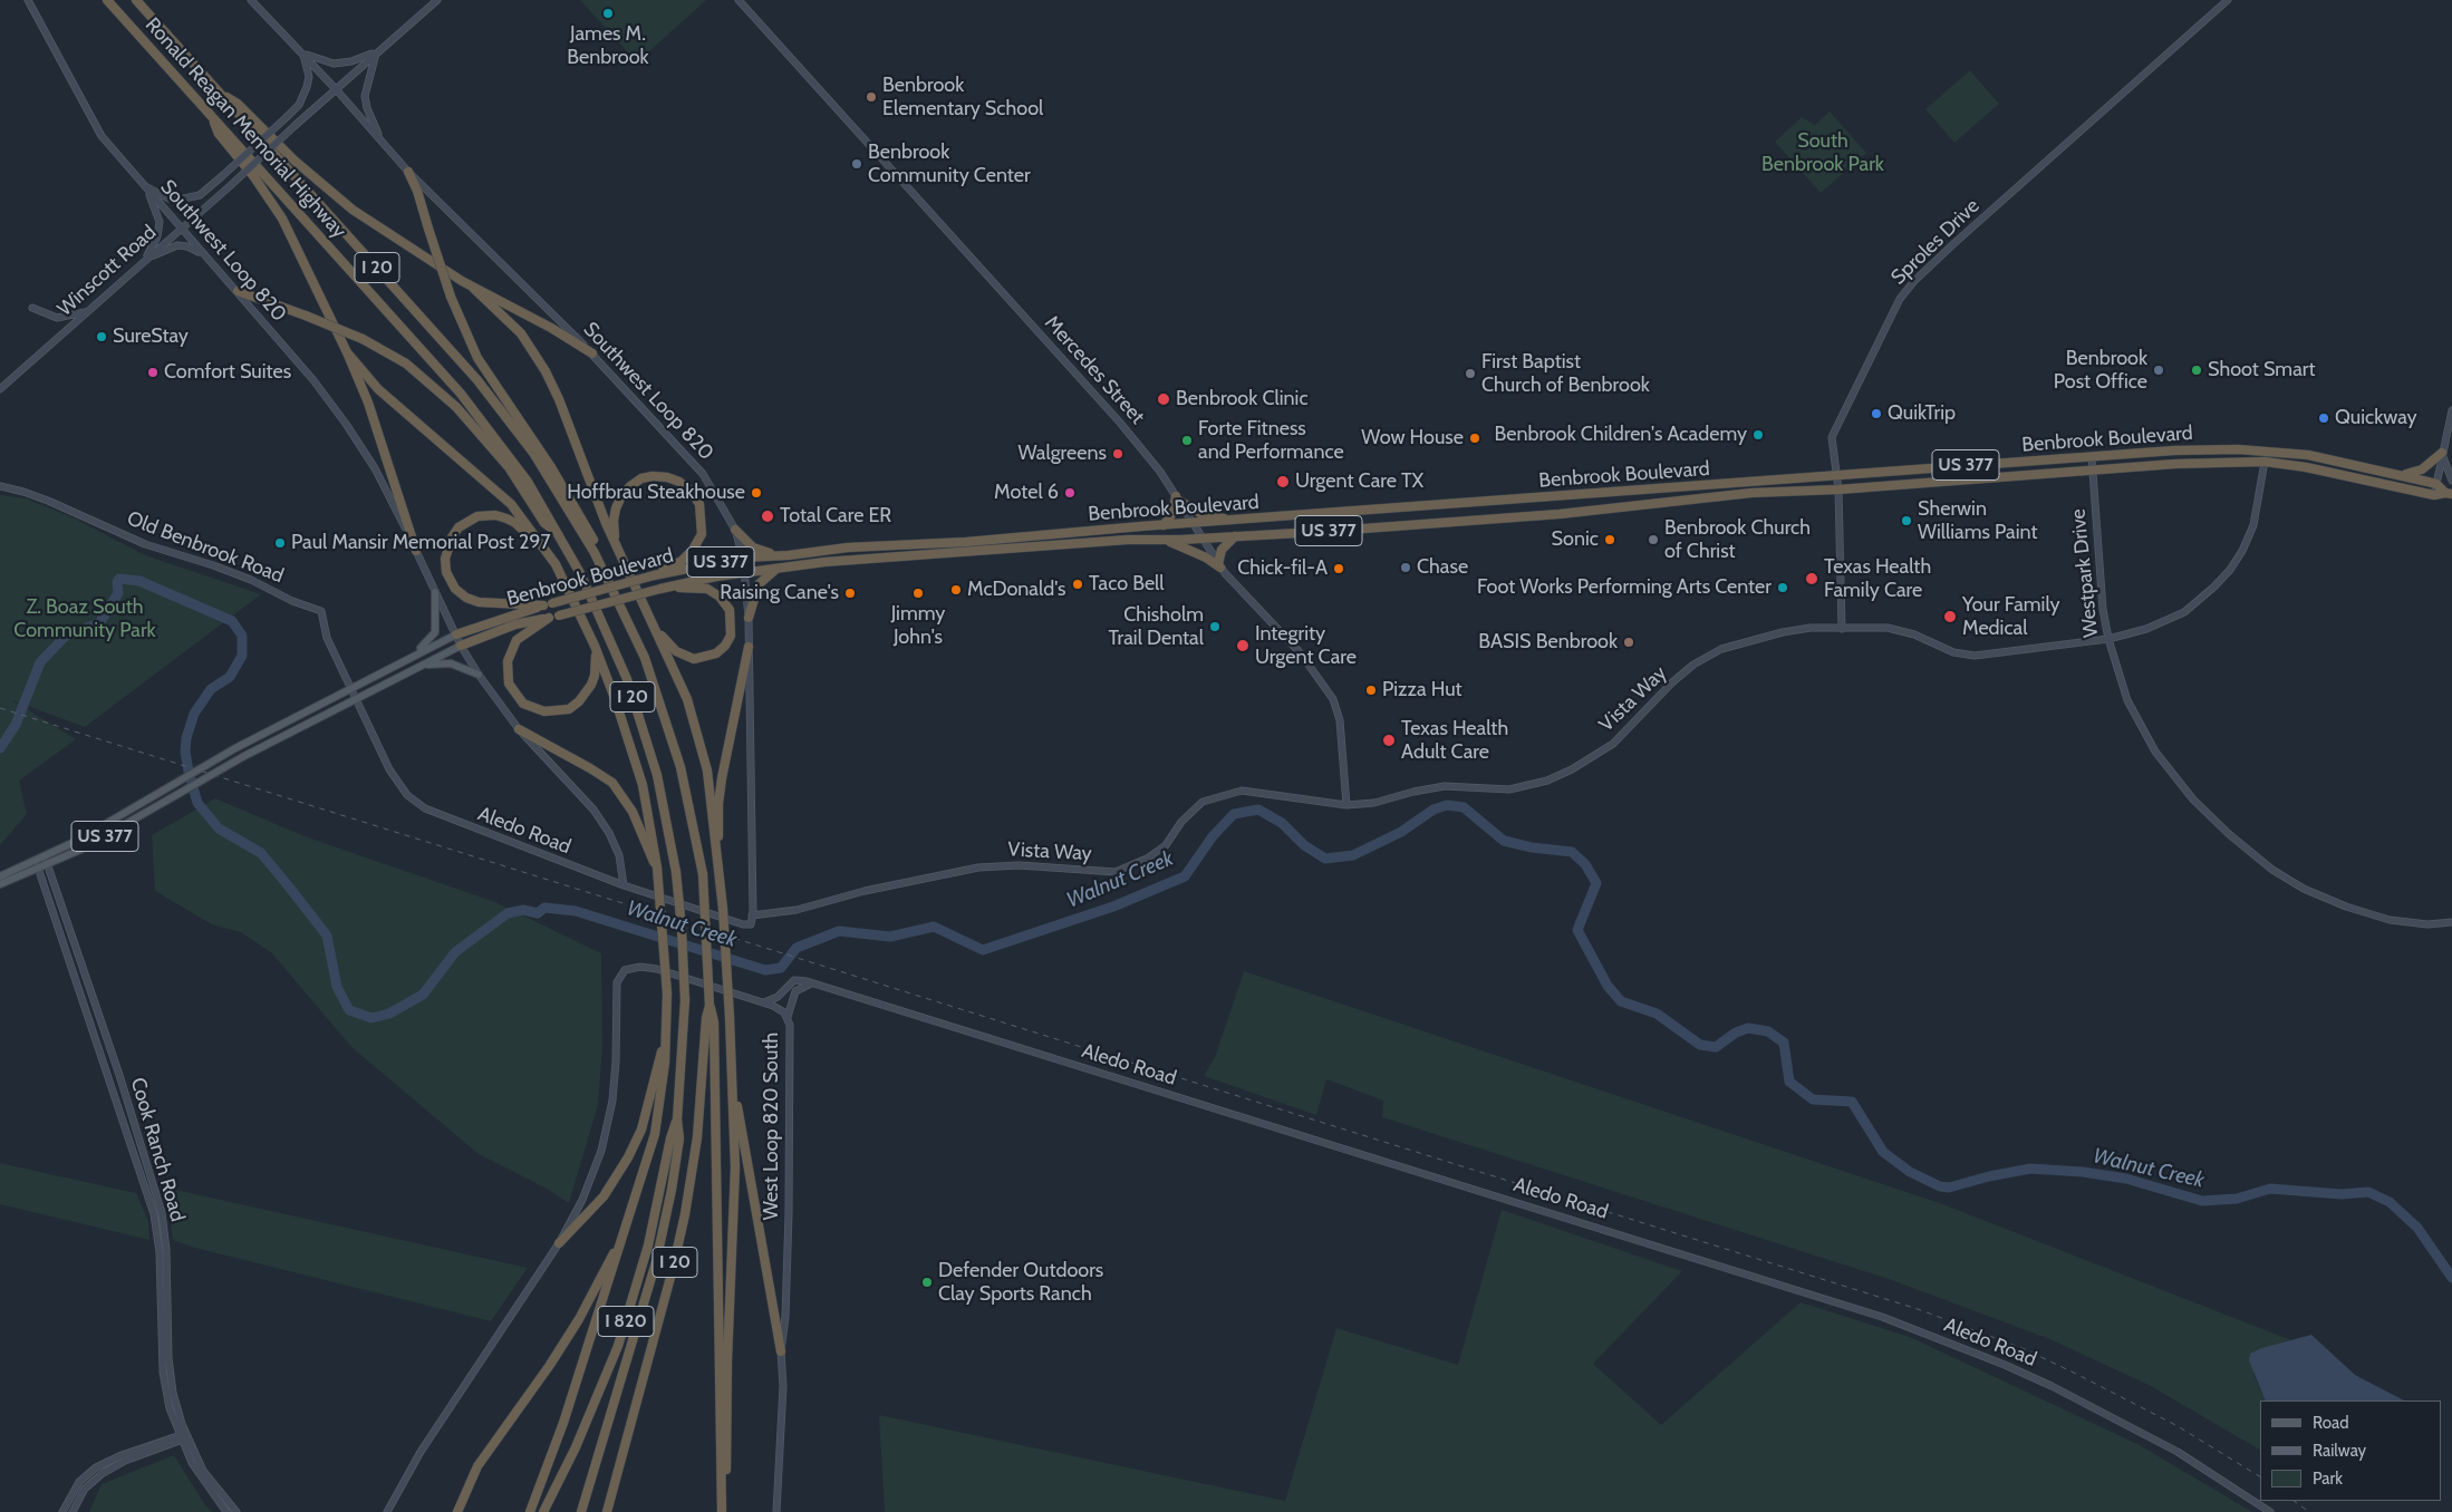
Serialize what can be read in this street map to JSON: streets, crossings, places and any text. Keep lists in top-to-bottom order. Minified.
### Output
{"streets":{"highway":["Ronald Reagan Memorial Highway","I 20","Benbrook Boulevard","US 377","I 820"],"street":["Sproles Drive","Southwest Loop 820","Winscott Road","Mercedes Street","Old Benbrook Road","Westpark Drive","Vista Way","Aledo Road","West Loop 820 South","Cook Ranch Road"]},"crossings":[["Ronald Reagan Memorial Highway","I 820"],["Sproles Drive","Benbrook Boulevard"],["Sproles Drive","Vista Way"],["Southwest Loop 820","Winscott Road"],["Southwest Loop 820","Benbrook Boulevard"],["Southwest Loop 820","Vista Way"],["Southwest Loop 820","Aledo Road"],["Mercedes Street","Benbrook Boulevard"],["Mercedes Street","Vista Way"],["Benbrook Boulevard","Old Benbrook Road"],["Benbrook Boulevard","Westpark Drive"],["Benbrook Boulevard","Vista Way"],["Benbrook Boulevard","Aledo Road"],["Benbrook Boulevard","Cook Ranch Road"],["Old Benbrook Road","Aledo Road"],["Westpark Drive","Vista Way"]],"water":["Walnut Creek"],"parks":["South Benbrook Park","Z. Boaz South Community Park"],"places":["James M. Benbrook","Benbrook Elementary School","Benbrook Community Center","SureStay","Benbrook Post Office","Shoot Smart","Comfort Suites","First Baptist Church of Benbrook","Benbrook Clinic","QuikTrip","Quickway","Benbrook Children's Academy","Wow House","Forte Fitness and Performance","Walgreens","Urgent Care TX","Hoffbrau Steakhouse","Motel 6","Total Care ER","Sherwin Williams Paint","Sonic","Benbrook Church of Christ","Paul Mansir Memorial Post 297","Chase","Chick-fil-A","Texas Health Family Care","Taco Bell","Foot Works Performing Arts Center","McDonald's","Raising Cane's","Jimmy John's","Your Family Medical","Chisholm Trail Dental","BASIS Benbrook","Integrity Urgent Care","Pizza Hut","Texas Health Adult Care","Defender Outdoors Clay Sports Ranch"],"legend":["Road","Railway","Park"]}
